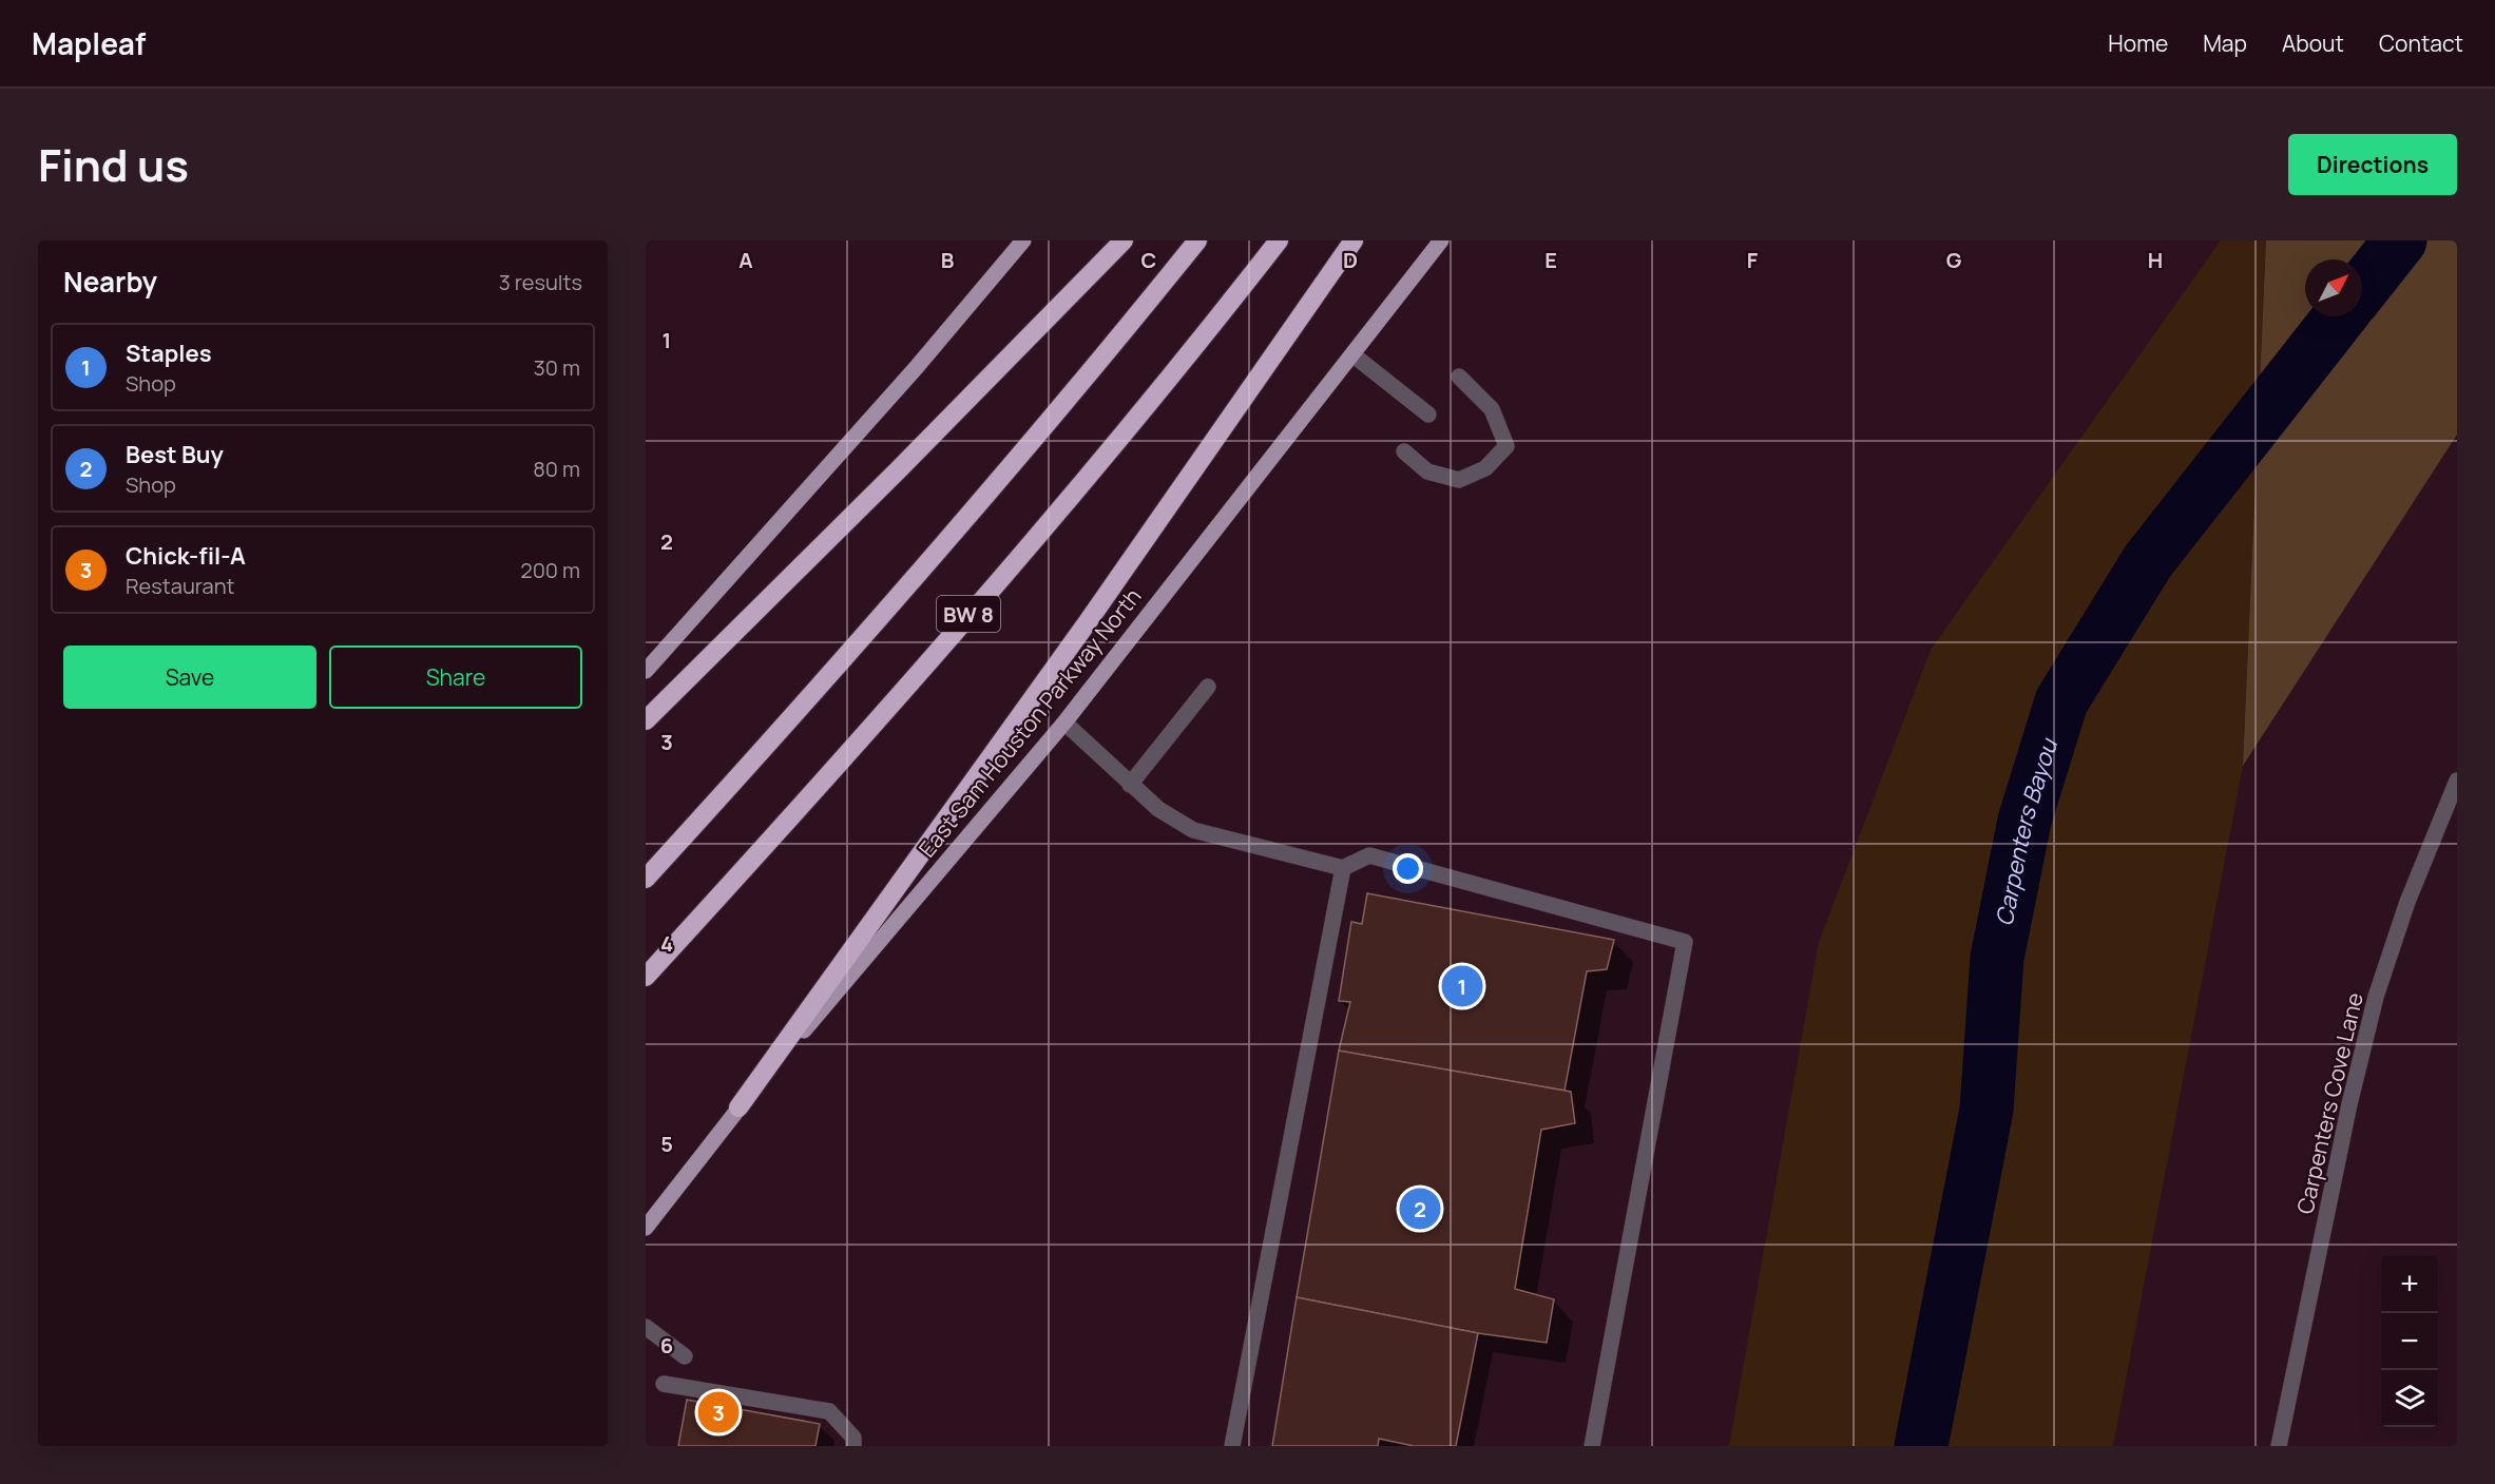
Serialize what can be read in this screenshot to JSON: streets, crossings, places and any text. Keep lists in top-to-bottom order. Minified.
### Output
{"streets":{"highway":["BW 8"],"main road":["East Sam Houston Parkway North"],"street":["Carpenters Cove Lane"]},"water":["Carpenters Bayou"],"north":"top right","page":{"header":"Mapleaf","nav":["Home","Map","About","Contact"],"title":"Find us","buttons":["Directions",["Save","Share"]],"heading":["Nearby","3 results"],"list":[{"mark":"1","name":"Staples","note":"Shop","value":"30 m"},{"mark":"2","name":"Best Buy","note":"Shop","value":"80 m"},{"mark":"3","name":"Chick-fil-A","note":"Restaurant","value":"200 m"}],"pins":["1","2","3"],"map_buttons":["+","−"]},"grid":{"columns":["A","B","C","D","E","F","G","H"],"rows":["1","2","3","4","5","6"]}}
